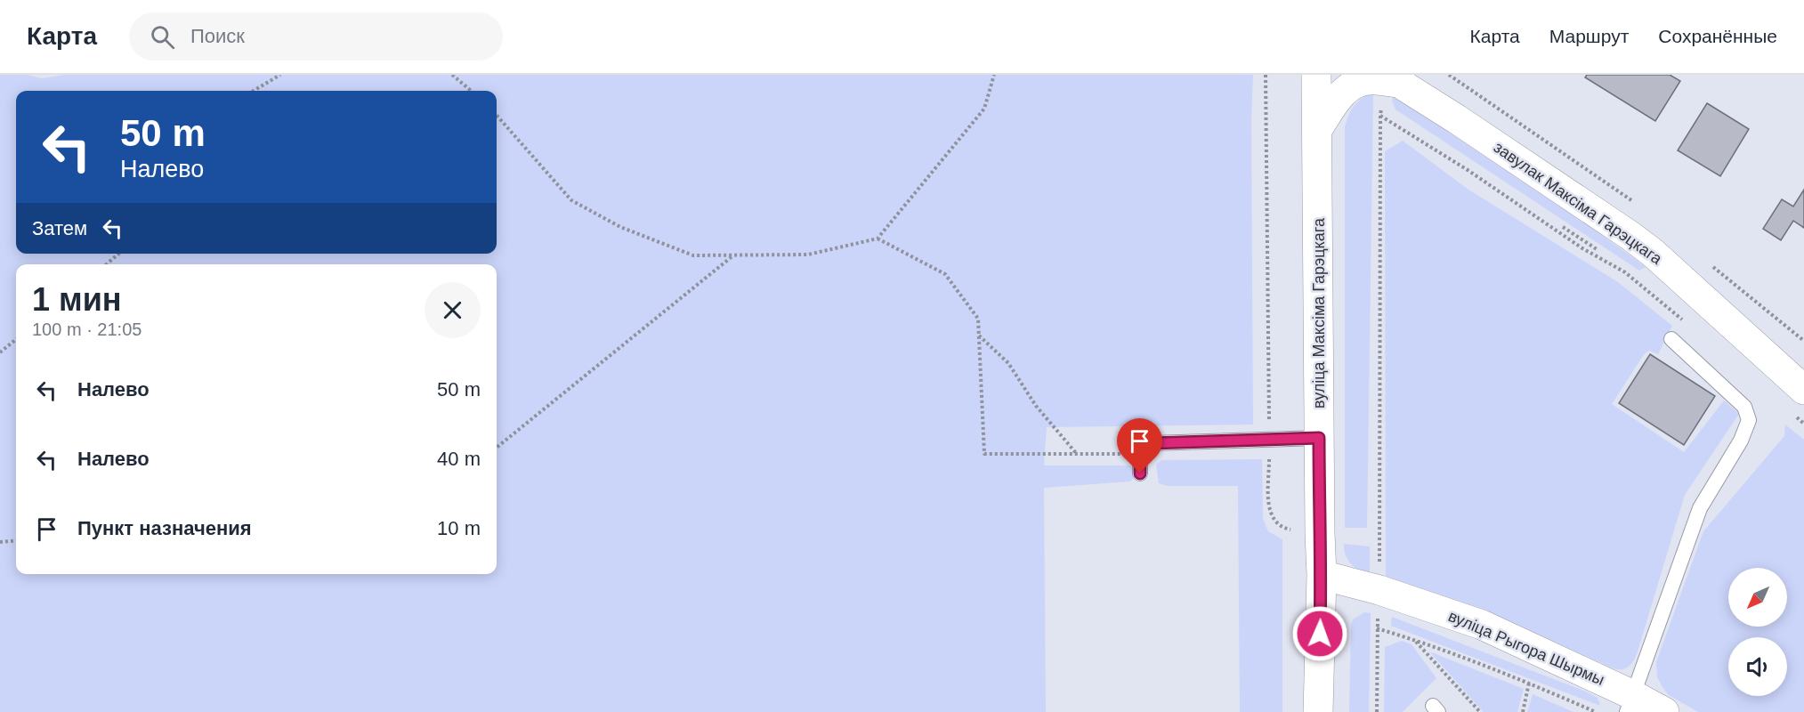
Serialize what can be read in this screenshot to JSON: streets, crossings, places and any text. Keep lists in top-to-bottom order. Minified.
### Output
{"streets":{"street":["завулак Максіма Гарэцкага","вуліца Максіма Гарэцкага","вуліца Рыгора Шырмы"]},"crossings":[["вуліца Максіма Гарэцкага","вуліца Рыгора Шырмы"]],"north":"bottom left","page":{"header":"Карта","search":"Поиск","nav":["Карта","Маршрут","Сохранённые"],"turn":["50 m","Налево"],"then":"Затем","heading":["1 мин","100 m · 21:05"],"list":[{"name":"Налево","value":"50 m"},{"name":"Налево","value":"40 m"},{"name":"Пункт назначения","value":"10 m"}]}}
